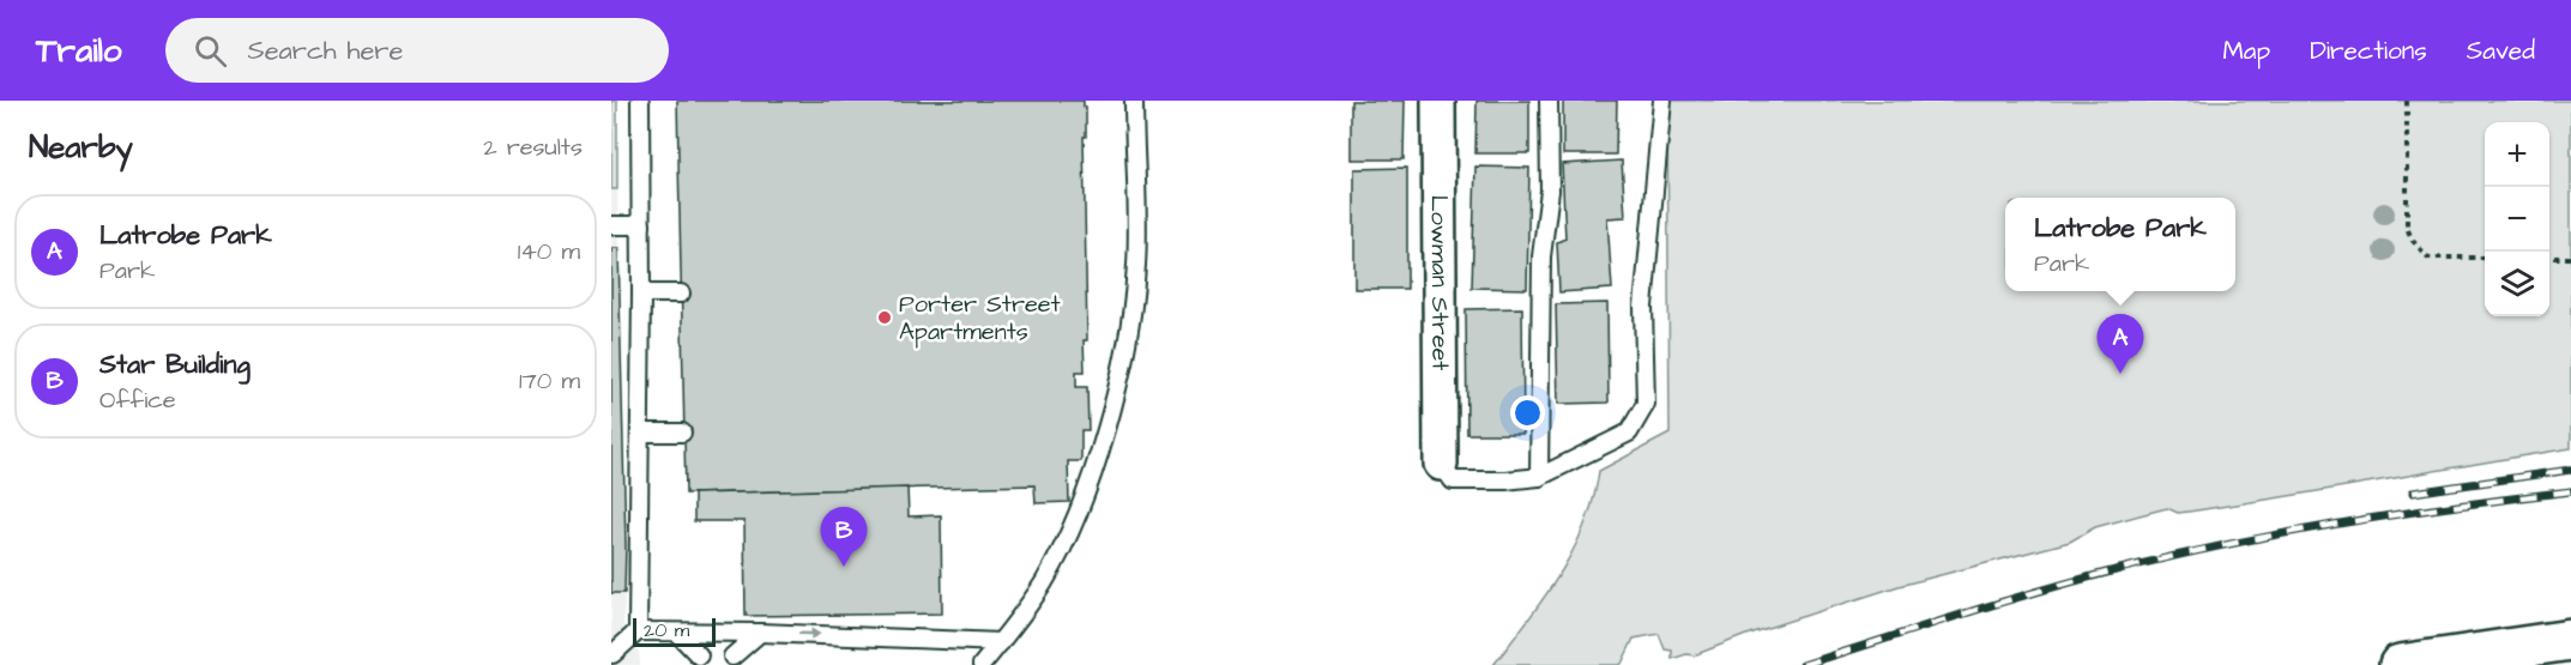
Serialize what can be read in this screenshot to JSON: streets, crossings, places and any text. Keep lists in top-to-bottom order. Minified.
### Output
{"streets":{"street":["Lowman Street"]},"places":["Porter Street Apartments"],"scale_bar":"20 m","page":{"header":"Trailo","search":"Search here","nav":["Map","Directions","Saved"],"heading":["Nearby","2 results"],"map_buttons":["+","−"],"list":[{"mark":"A","name":"Latrobe Park","note":"Park","value":"140 m"},{"mark":"B","name":"Star Building","note":"Office","value":"170 m"}],"popup":["Latrobe Park","Park"],"pins":["A","B"],"scale":"20 m"}}
